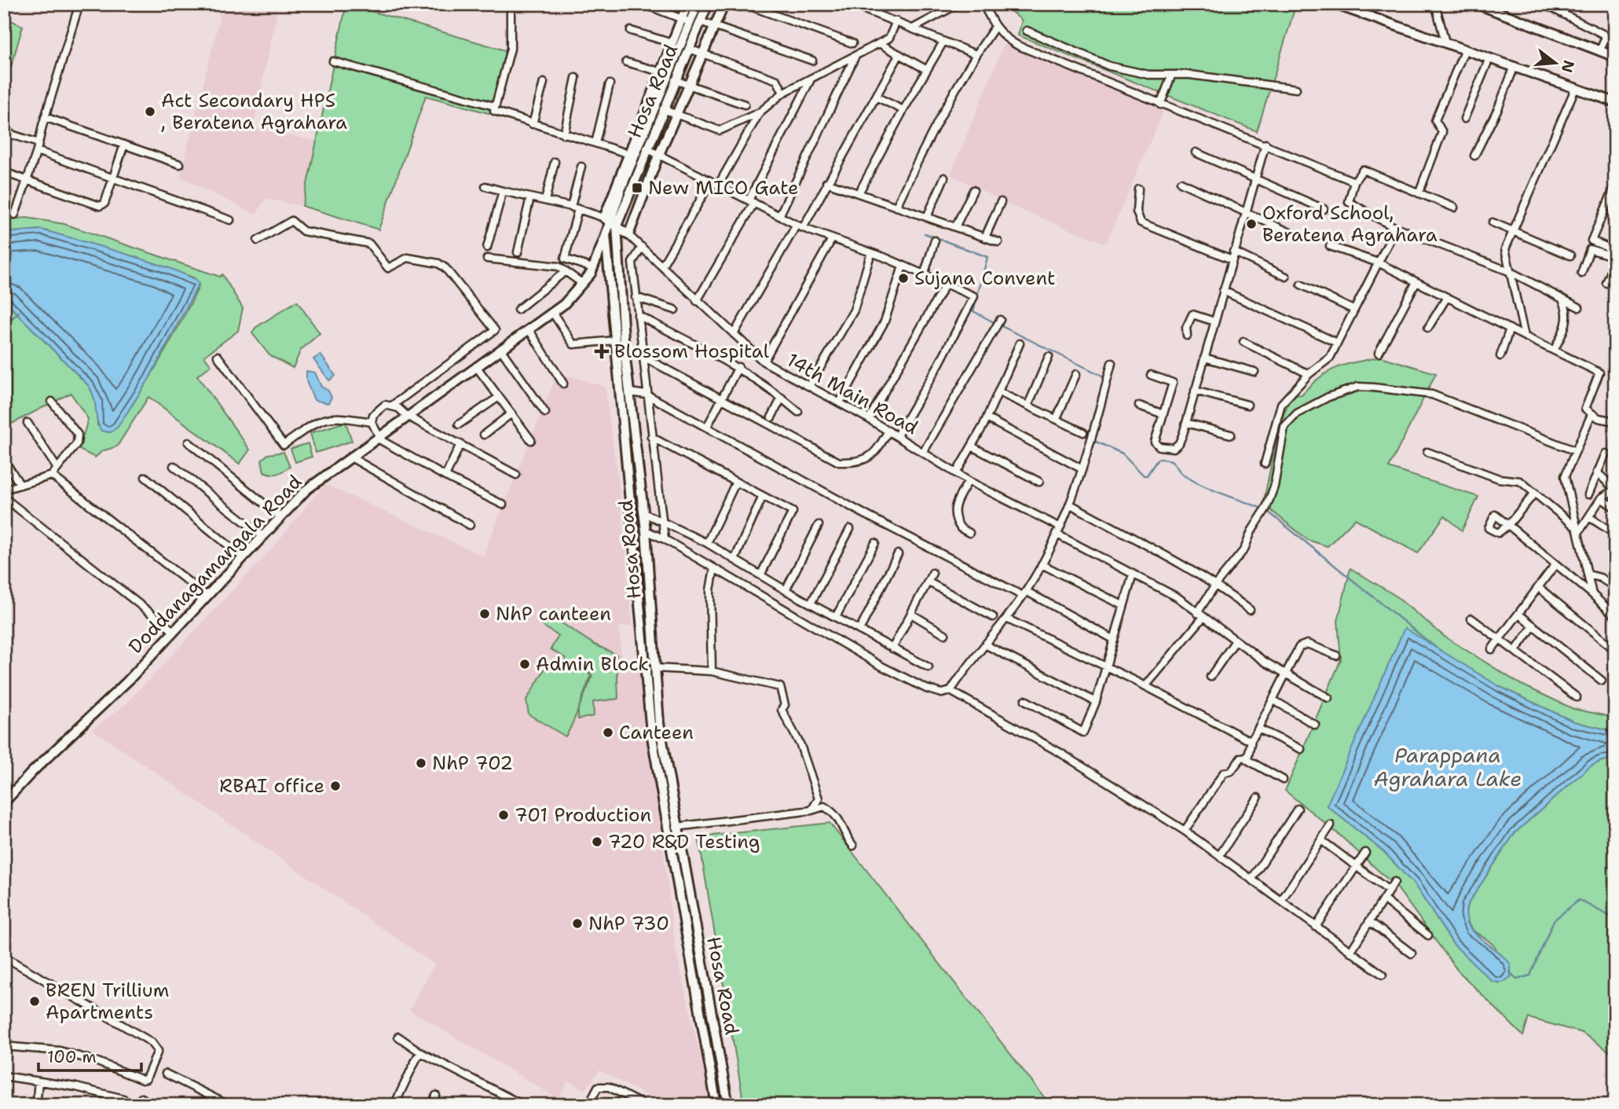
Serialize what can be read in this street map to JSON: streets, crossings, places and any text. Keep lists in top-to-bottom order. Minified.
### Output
{"streets":{"main road":["Hosa Road","Doddanagamangala Road"],"street":["14th Main Road"]},"crossings":[["Hosa Road","Doddanagamangala Road"]],"water":["Parappana Agrahara Lake"],"places":{"other":["Act Secondary HPS , Beratena Agrahara","Oxford School, Beratena Agrahara","Sujana Convent","NhP canteen","Admin Block","Canteen","NhP 702","RBAI office","701 Production","720 R&D Testing","NhP 730","BREN Trillium Apartments"],"transit":["New MICO Gate"],"health":["Blossom Hospital"]},"scale_bar":"100 m","north":"right"}
